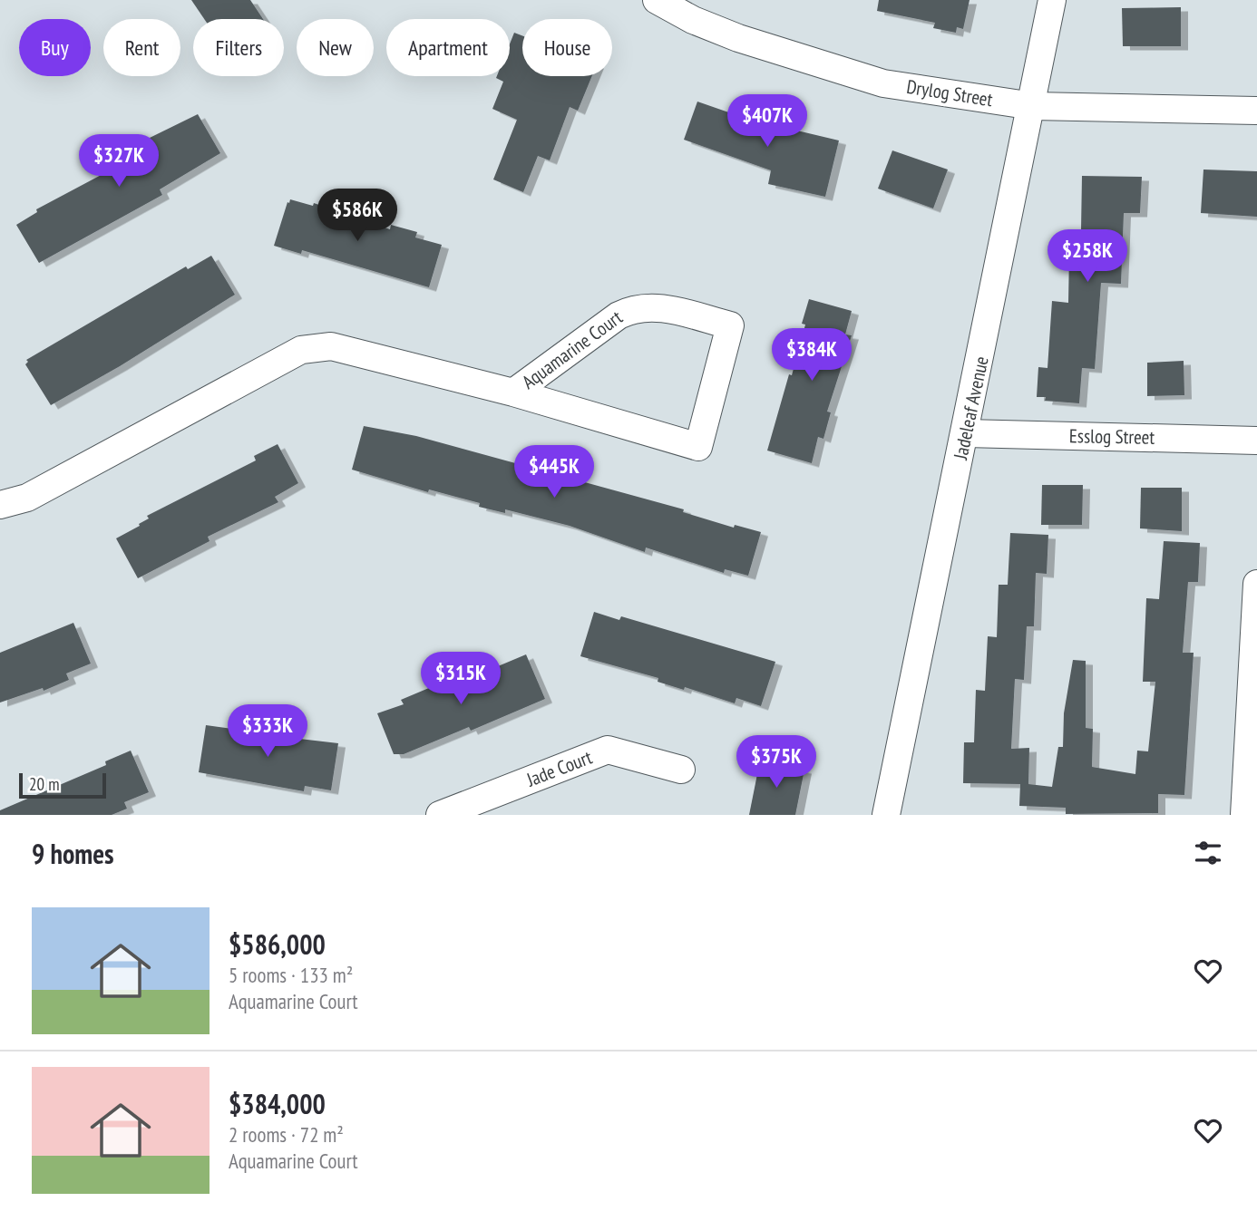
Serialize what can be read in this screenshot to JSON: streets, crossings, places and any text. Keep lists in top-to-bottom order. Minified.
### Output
{"streets":{"street":["Drylog Street","Aquamarine Court","Jadeleaf Avenue","Esslog Street","Jade Court"]},"crossings":[["Drylog Street","Jadeleaf Avenue"],["Jadeleaf Avenue","Esslog Street"]],"scale_bar":"20 m","page":{"chip":["Buy","Rent","Filters","New","Apartment","House"],"price":["$407K","$327K","$586K","$258K","$384K","$445K","$315K","$333K","$375K"],"scale":"20 m","heading":"9 homes","list":[{"name":"$586,000","note":"5 rooms · 133 m² · Aquamarine Court"},{"name":"$384,000","note":"2 rooms · 72 m² · Aquamarine Court"}]}}
